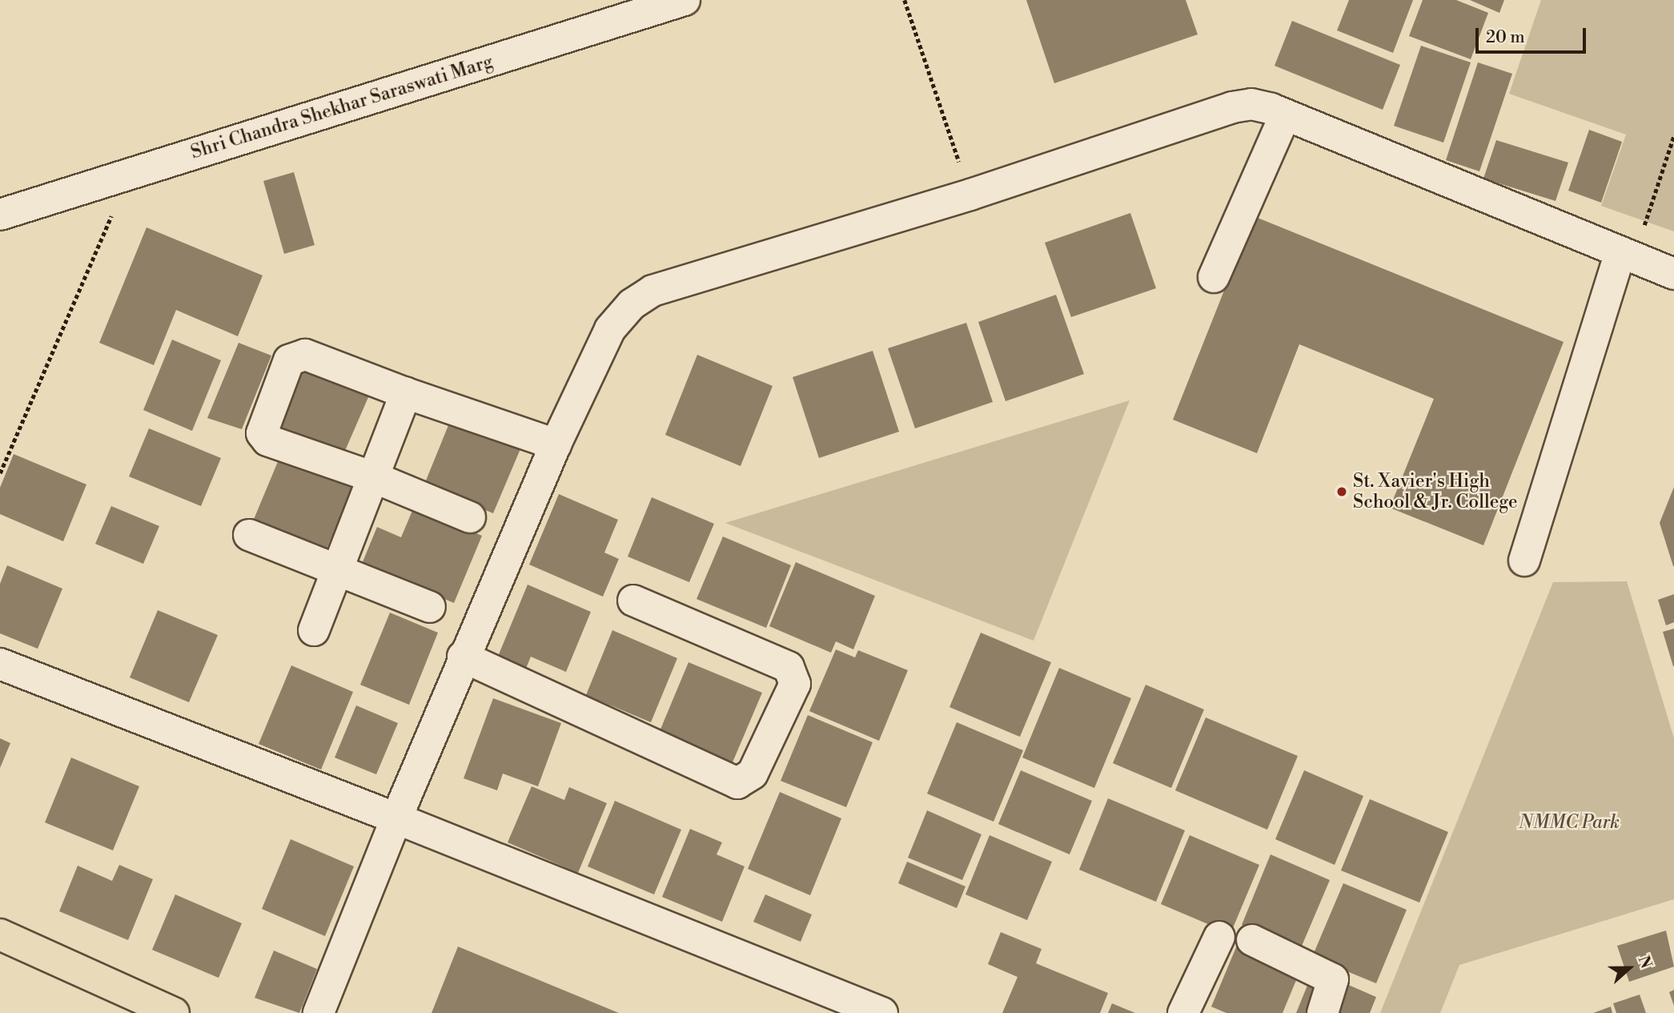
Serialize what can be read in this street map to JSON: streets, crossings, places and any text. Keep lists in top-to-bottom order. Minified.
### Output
{"streets":{"street":["Shri Chandra Shekhar Saraswati Marg"]},"parks":["NMMC Park"],"places":["St. Xavier's High School & Jr. College"],"scale_bar":"20 m","north":"right"}
